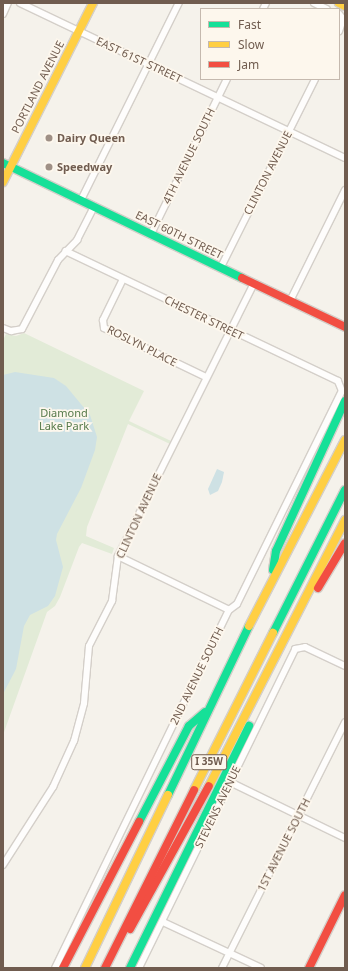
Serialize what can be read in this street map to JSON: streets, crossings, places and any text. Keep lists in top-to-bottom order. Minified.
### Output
{"streets":{"main road":["PORTLAND AVENUE","EAST 60TH STREET","I 35W"],"street":["EAST 61ST STREET","4TH AVENUE SOUTH","CLINTON AVENUE","CHESTER STREET","ROSLYN PLACE","2ND AVENUE SOUTH","STEVENS AVENUE","1ST AVENUE SOUTH"]},"crossings":[["EAST 61ST STREET","PORTLAND AVENUE"],["EAST 61ST STREET","4TH AVENUE SOUTH"],["EAST 61ST STREET","CLINTON AVENUE"],["PORTLAND AVENUE","EAST 60TH STREET"],["4TH AVENUE SOUTH","EAST 60TH STREET"],["CLINTON AVENUE","EAST 60TH STREET"],["CLINTON AVENUE","CHESTER STREET"],["CLINTON AVENUE","ROSLYN PLACE"],["CHESTER STREET","ROSLYN PLACE"],["CHESTER STREET","2ND AVENUE SOUTH"]],"parks":["Diamond Lake Park"],"places":["Dairy Queen","Speedway"],"legend":["Fast","Slow","Jam"]}
